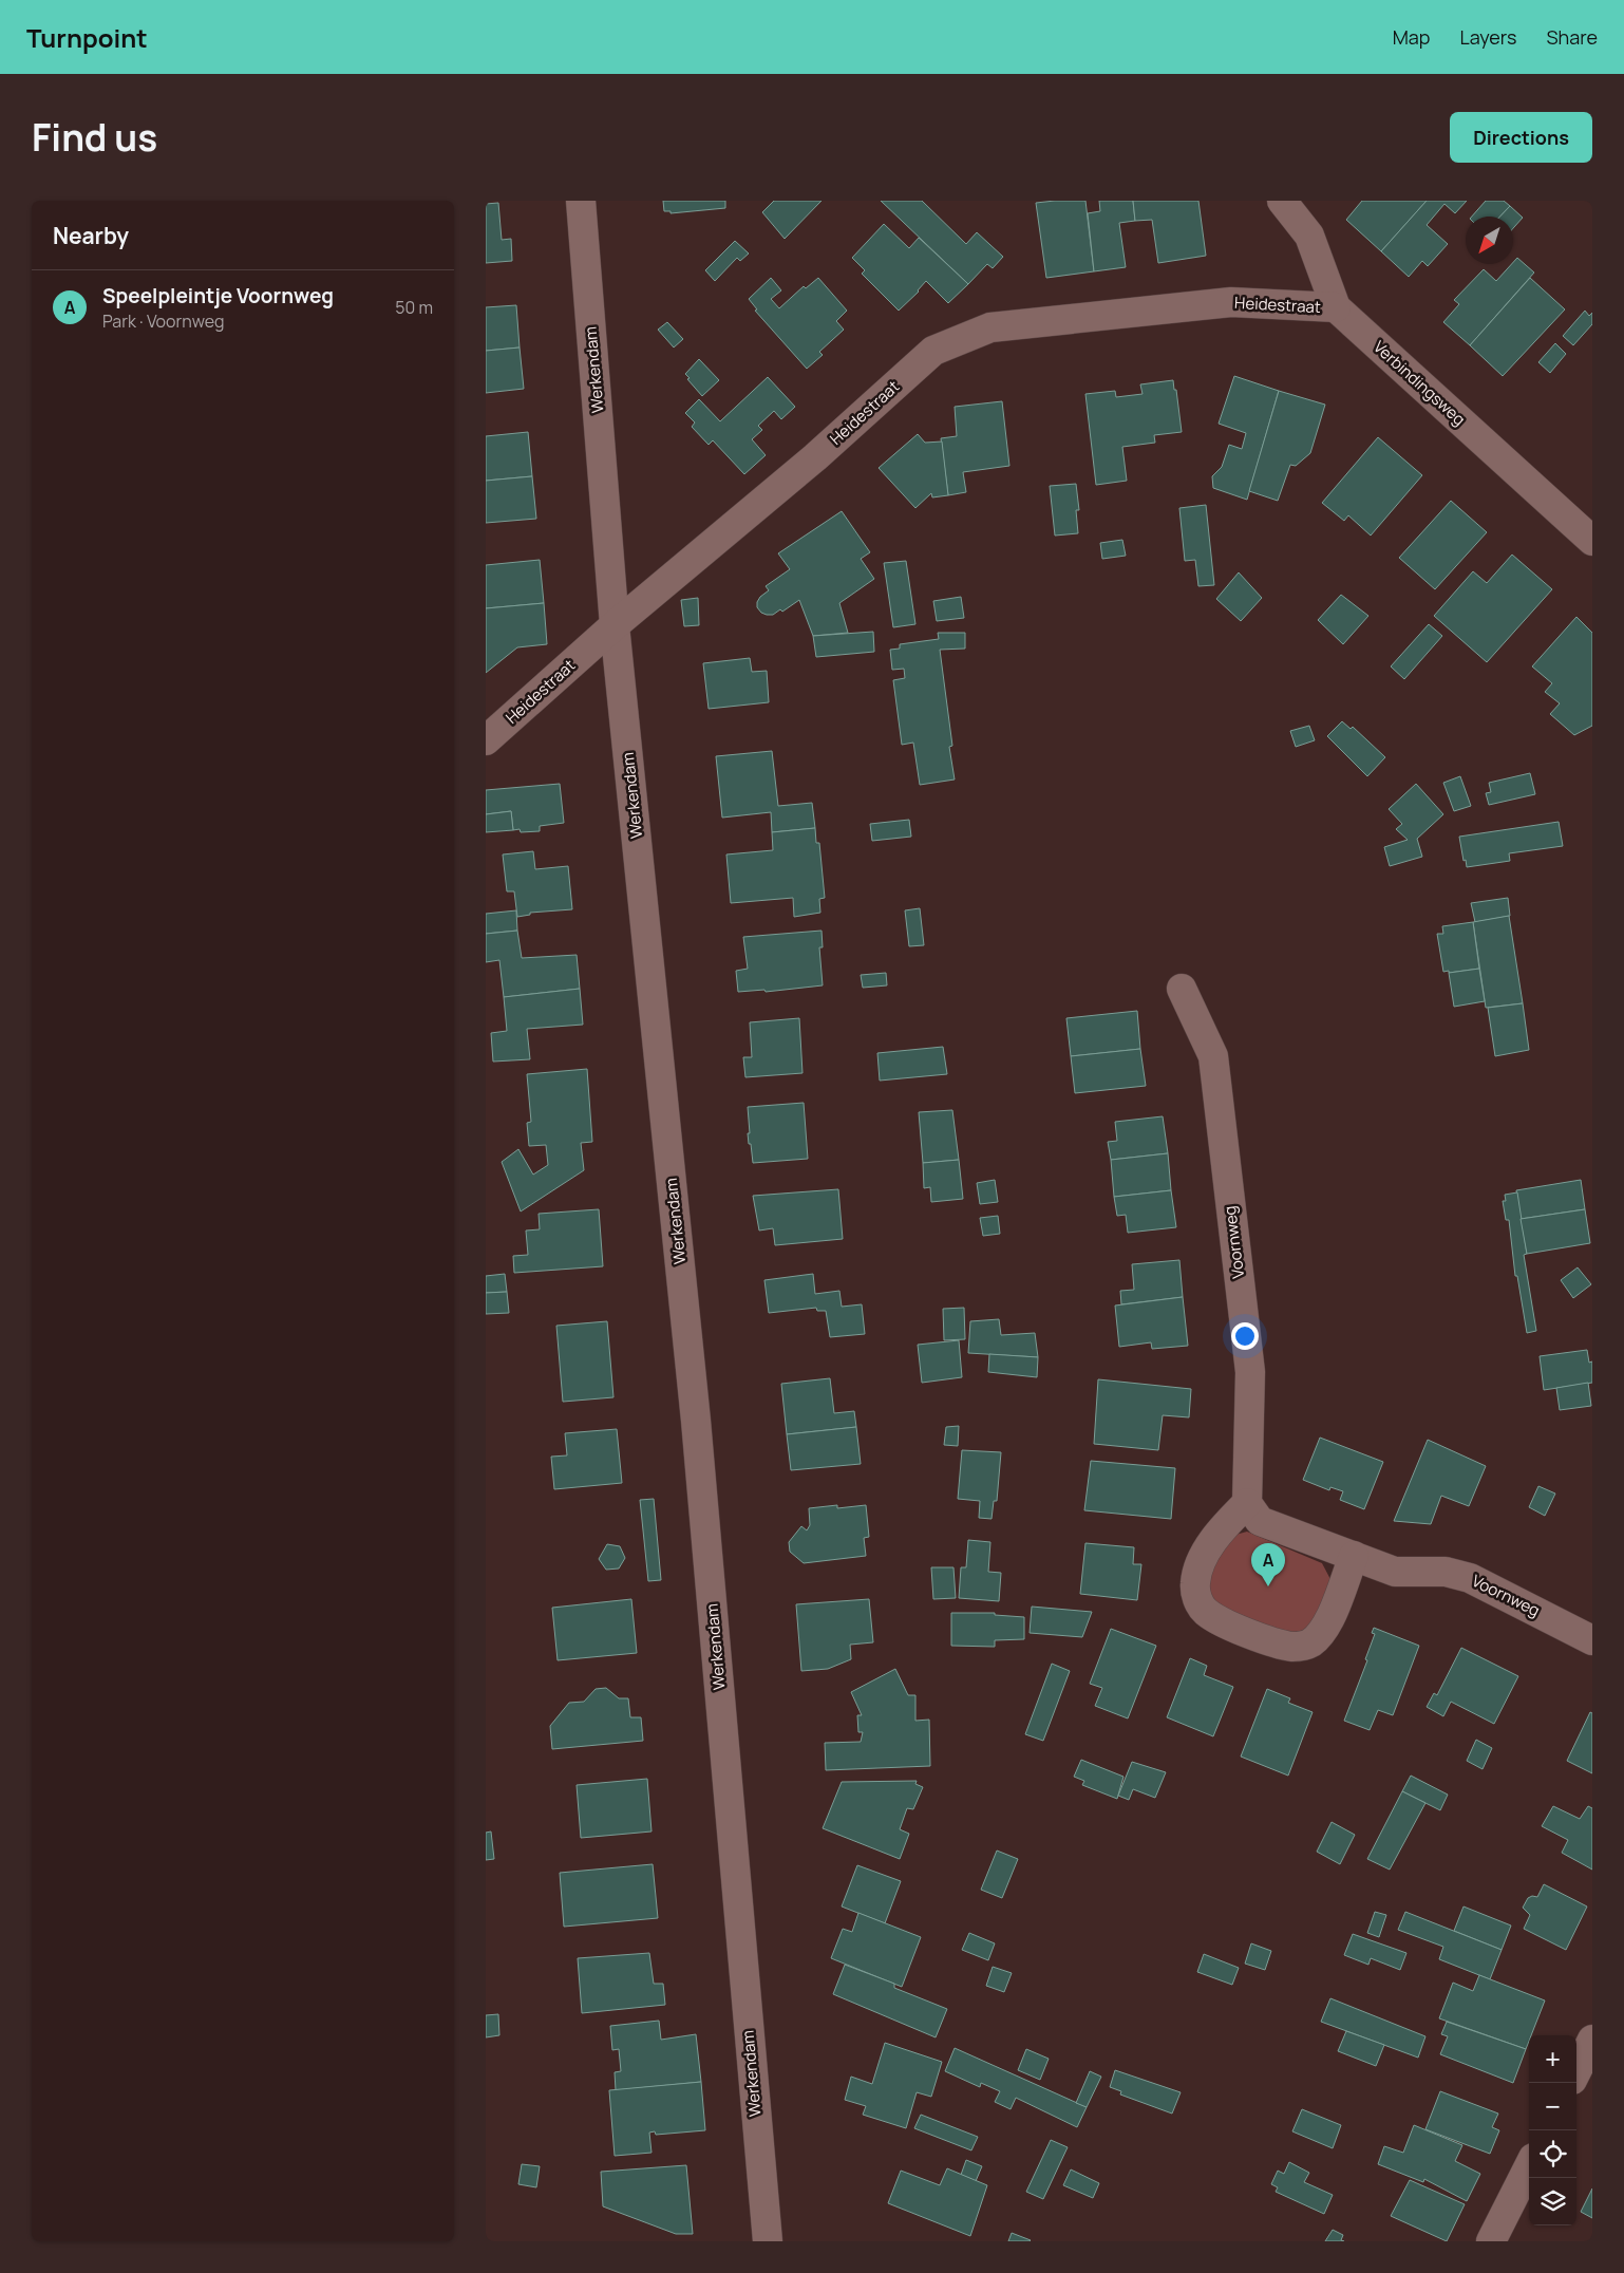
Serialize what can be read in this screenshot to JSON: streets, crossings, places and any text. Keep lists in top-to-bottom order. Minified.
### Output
{"streets":{"street":["Heidestraat","Werkendam","Verbindingsweg","Voornweg"]},"crossings":[["Heidestraat","Werkendam"],["Heidestraat","Verbindingsweg"]],"north":"bottom left","page":{"header":"Turnpoint","nav":["Map","Layers","Share"],"title":"Find us","buttons":"Directions","heading":"Nearby","list":[{"mark":"A","name":"Speelpleintje Voornweg","note":"Park · Voornweg","value":"50 m"}],"pins":"A","map_buttons":["+","−"]}}
